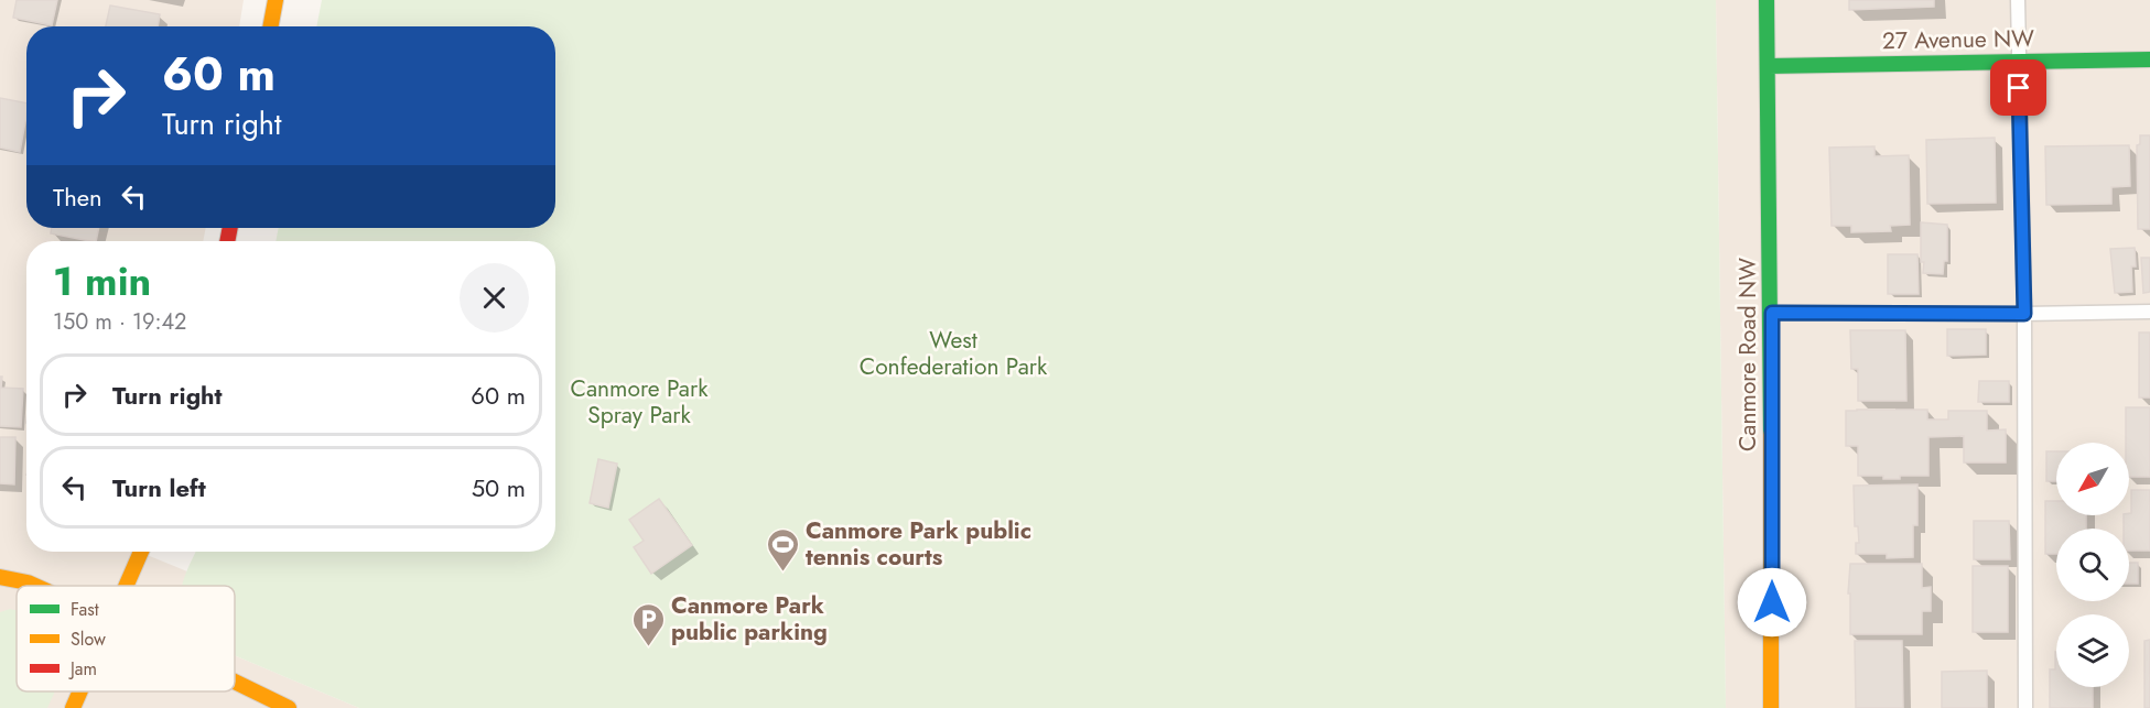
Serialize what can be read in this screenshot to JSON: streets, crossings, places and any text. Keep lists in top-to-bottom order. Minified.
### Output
{"streets":{"street":["27 Avenue NW","Canmore Road NW"]},"crossings":[["27 Avenue NW","Canmore Road NW"]],"parks":["West Confederation Park","Canmore Park Spray Park"],"places":{"sports":["Canmore Park public tennis courts"],"parking":["Canmore Park public parking"]},"legend":["Fast","Slow","Jam"],"north":"bottom left","page":{"turn":["60 m","Turn right"],"then":"Then","heading":["1 min","150 m · 19:42"],"list":[{"name":"Turn right","value":"60 m"},{"name":"Turn left","value":"50 m"}]}}
